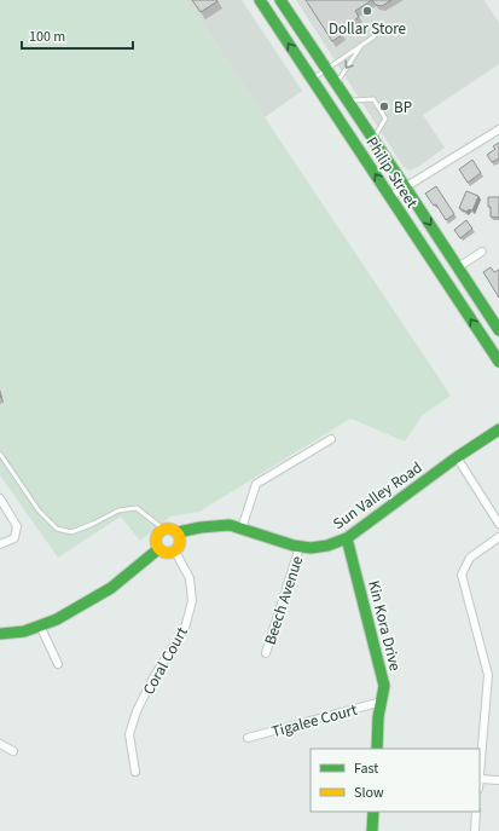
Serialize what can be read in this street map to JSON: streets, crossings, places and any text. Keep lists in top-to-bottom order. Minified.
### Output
{"streets":{"street":["Philip Street","Sun Valley Road","Beech Avenue","Kin Kora Drive","Coral Court","Tigalee Court"]},"crossings":[["Sun Valley Road","Beech Avenue"],["Sun Valley Road","Kin Kora Drive"],["Sun Valley Road","Coral Court"],["Kin Kora Drive","Tigalee Court"]],"places":["Dollar Store","BP"],"legend":["Fast","Slow"],"scale_bar":"100 m"}
